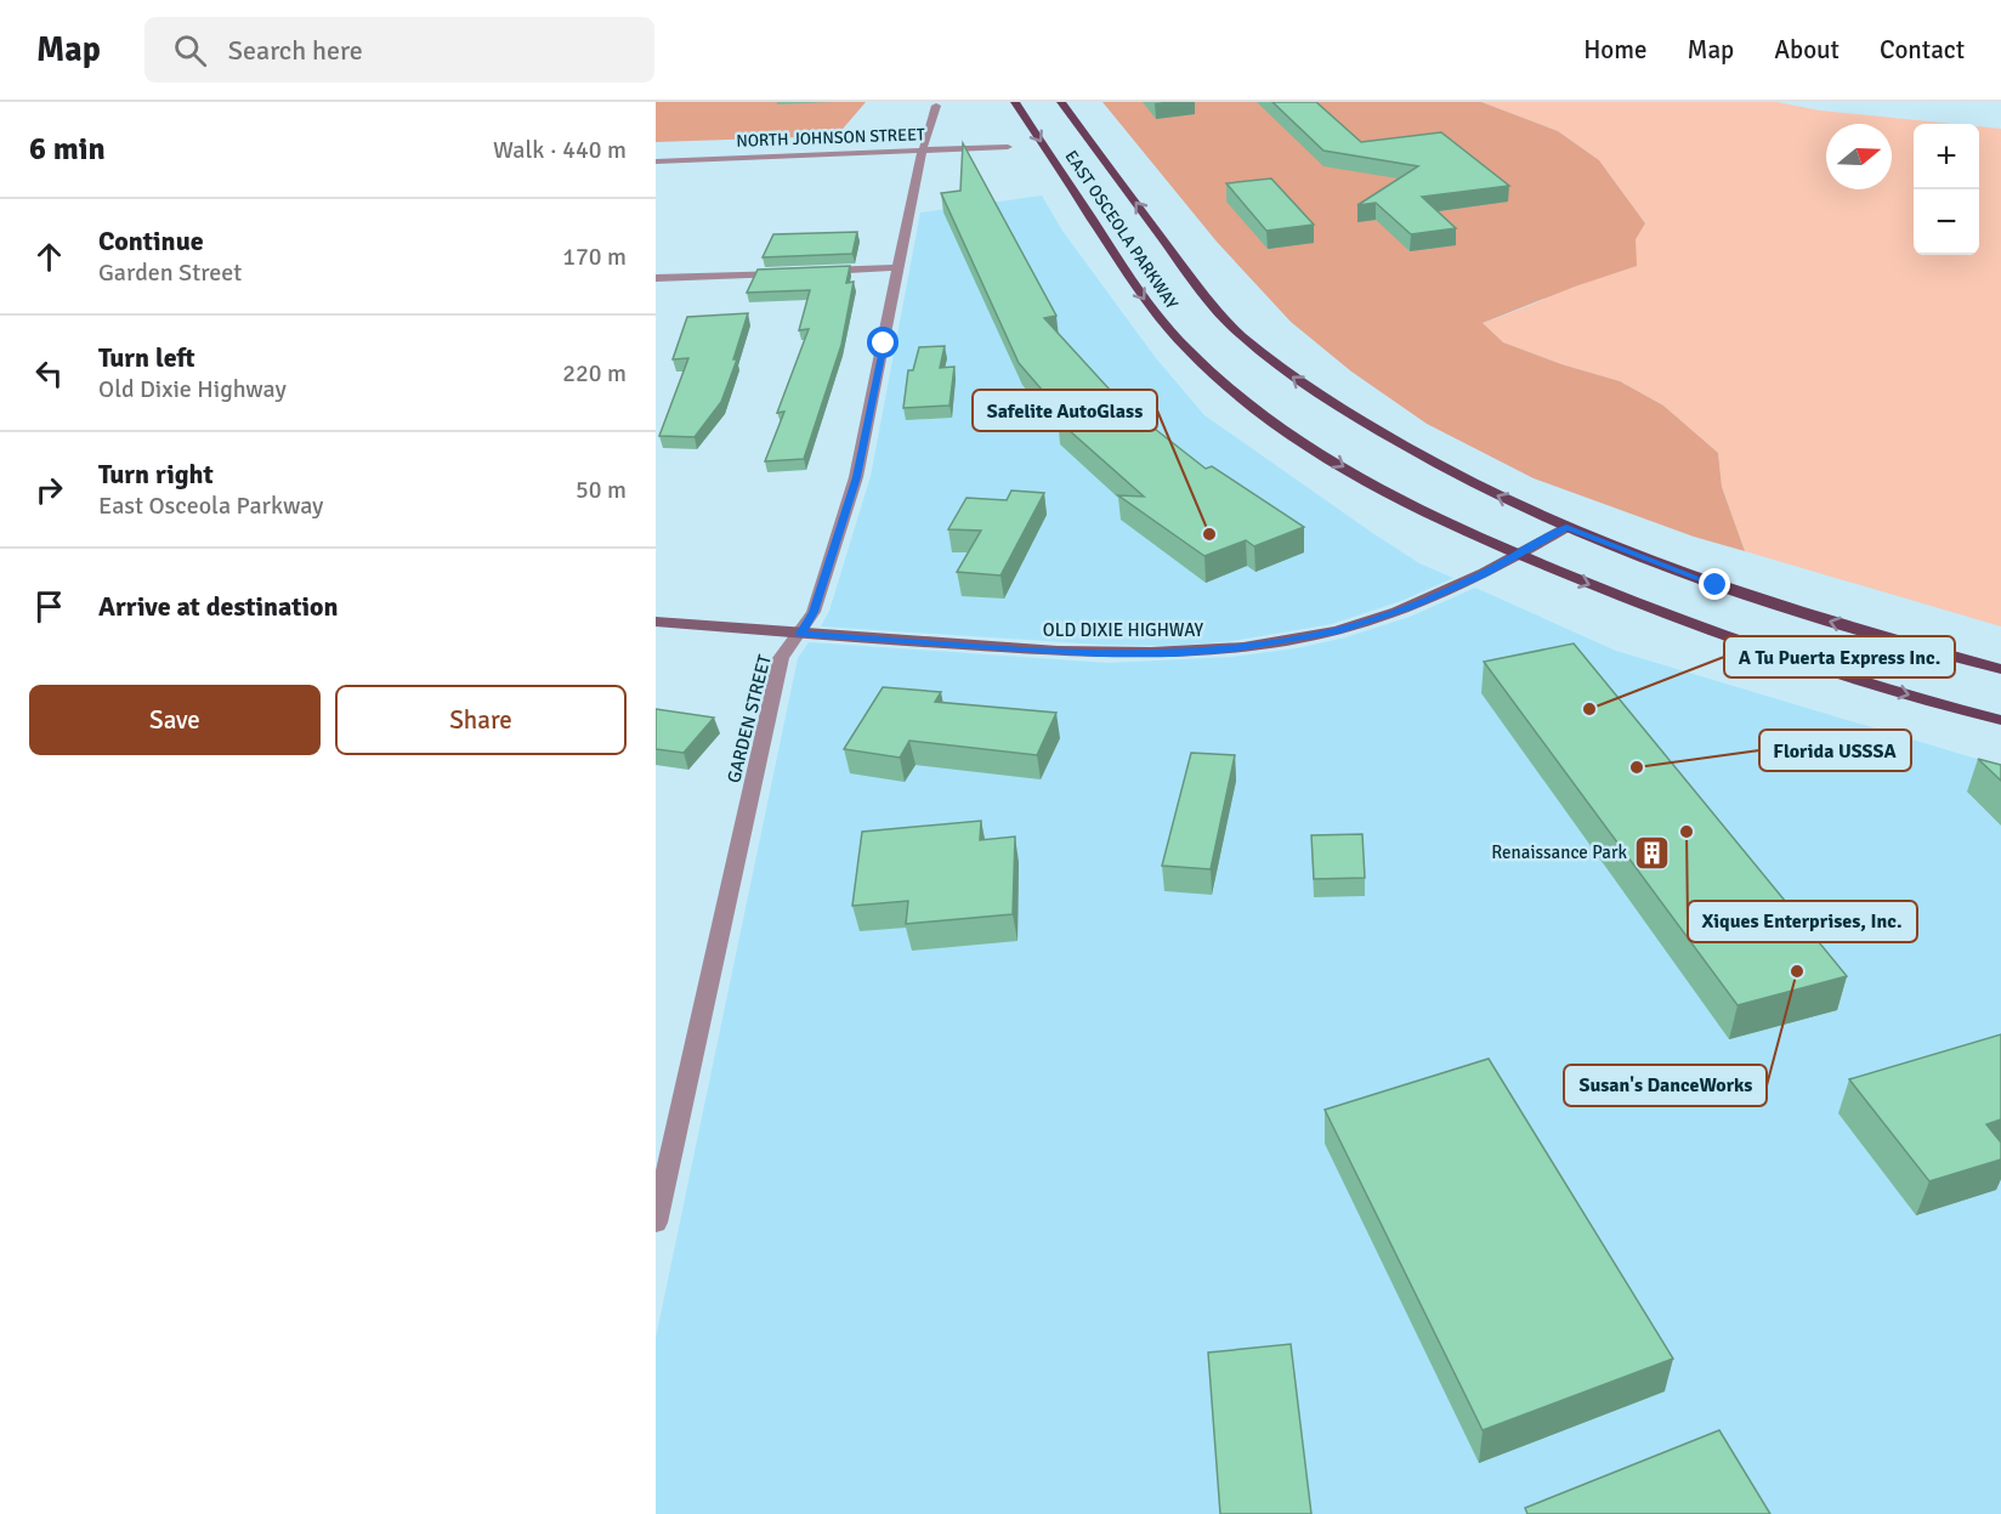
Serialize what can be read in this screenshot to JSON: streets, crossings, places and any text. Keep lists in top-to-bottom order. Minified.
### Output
{"streets":{"main road":["EAST OSCEOLA PARKWAY"],"street":["NORTH JOHNSON STREET","OLD DIXIE HIGHWAY","GARDEN STREET"]},"crossings":[["NORTH JOHNSON STREET","GARDEN STREET"],["EAST OSCEOLA PARKWAY","OLD DIXIE HIGHWAY"],["OLD DIXIE HIGHWAY","GARDEN STREET"]],"places":{"other":["Safelite AutoGlass","A Tu Puerta Express Inc.","Florida USSSA","Xiques Enterprises, Inc.","Susan's DanceWorks"],"building":["Renaissance Park"]},"north":"right","page":{"header":"Map","search":"Search here","nav":["Home","Map","About","Contact"],"heading":["6 min","Walk · 440 m"],"map_buttons":["+","−"],"list":[["Continue","Garden Street","170 m"],["Turn left","Old Dixie Highway","220 m"],["Turn right","East Osceola Parkway","50 m"],"Arrive at destination"],"buttons":["Save","Share"]}}
